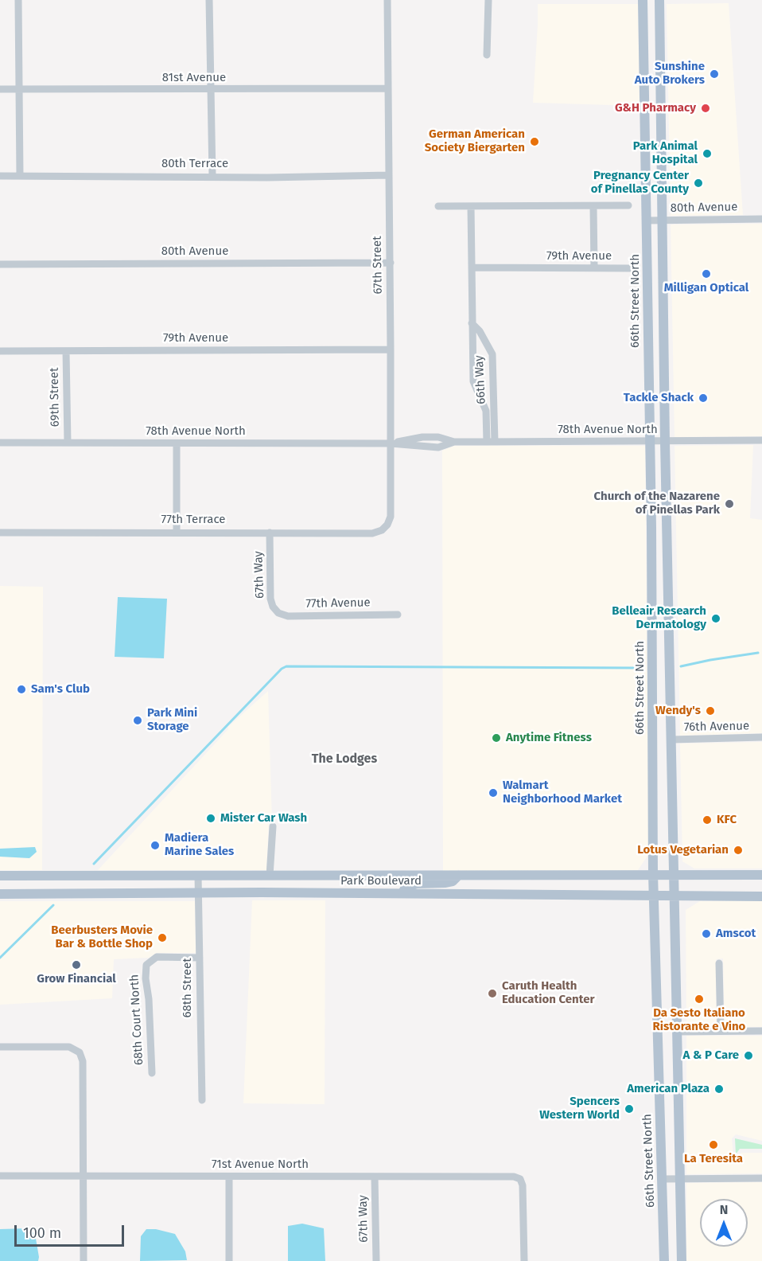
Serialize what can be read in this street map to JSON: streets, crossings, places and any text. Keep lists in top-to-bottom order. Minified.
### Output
{"streets":{"main road":["66th Street North","Park Boulevard"],"street":["81st Avenue","80th Terrace","80th Avenue","79th Avenue","67th Street","66th Way","69th Street","78th Avenue North","77th Terrace","67th Way","77th Avenue","76th Avenue","68th Street","68th Court North","71st Avenue North"]},"crossings":[["81st Avenue","67th Street"],["80th Terrace","67th Street"],["80th Avenue","67th Street"],["80th Avenue","66th Street North"],["79th Avenue","67th Street"],["79th Avenue","66th Way"],["79th Avenue","69th Street"],["67th Street","78th Avenue North"],["67th Street","77th Terrace"],["66th Street North","78th Avenue North"],["66th Street North","Park Boulevard"],["66th Way","78th Avenue North"],["69th Street","78th Avenue North"],["77th Terrace","67th Way"],["67th Way","77th Avenue"],["67th Way","71st Avenue North"],["Park Boulevard","68th Street"],["68th Street","68th Court North"]],"districts":["The Lodges"],"places":["Sunshine Auto Brokers","G&H Pharmacy","German American Society Biergarten","Park Animal Hospital","Pregnancy Center of Pinellas County","Milligan Optical","Tackle Shack","Church of the Nazarene of Pinellas Park","Belleair Research Dermatology","Sam's Club","Wendy's","Park Mini Storage","Anytime Fitness","Walmart Neighborhood Market","Mister Car Wash","KFC","Madiera Marine Sales","Lotus Vegetarian","Amscot","Beerbusters Movie Bar & Bottle Shop","Grow Financial","Caruth Health Education Center","Da Sesto Italiano Ristorante e Vino","A & P Care","American Plaza","Spencers Western World","La Teresita"],"scale_bar":"100 m","north":"top"}
